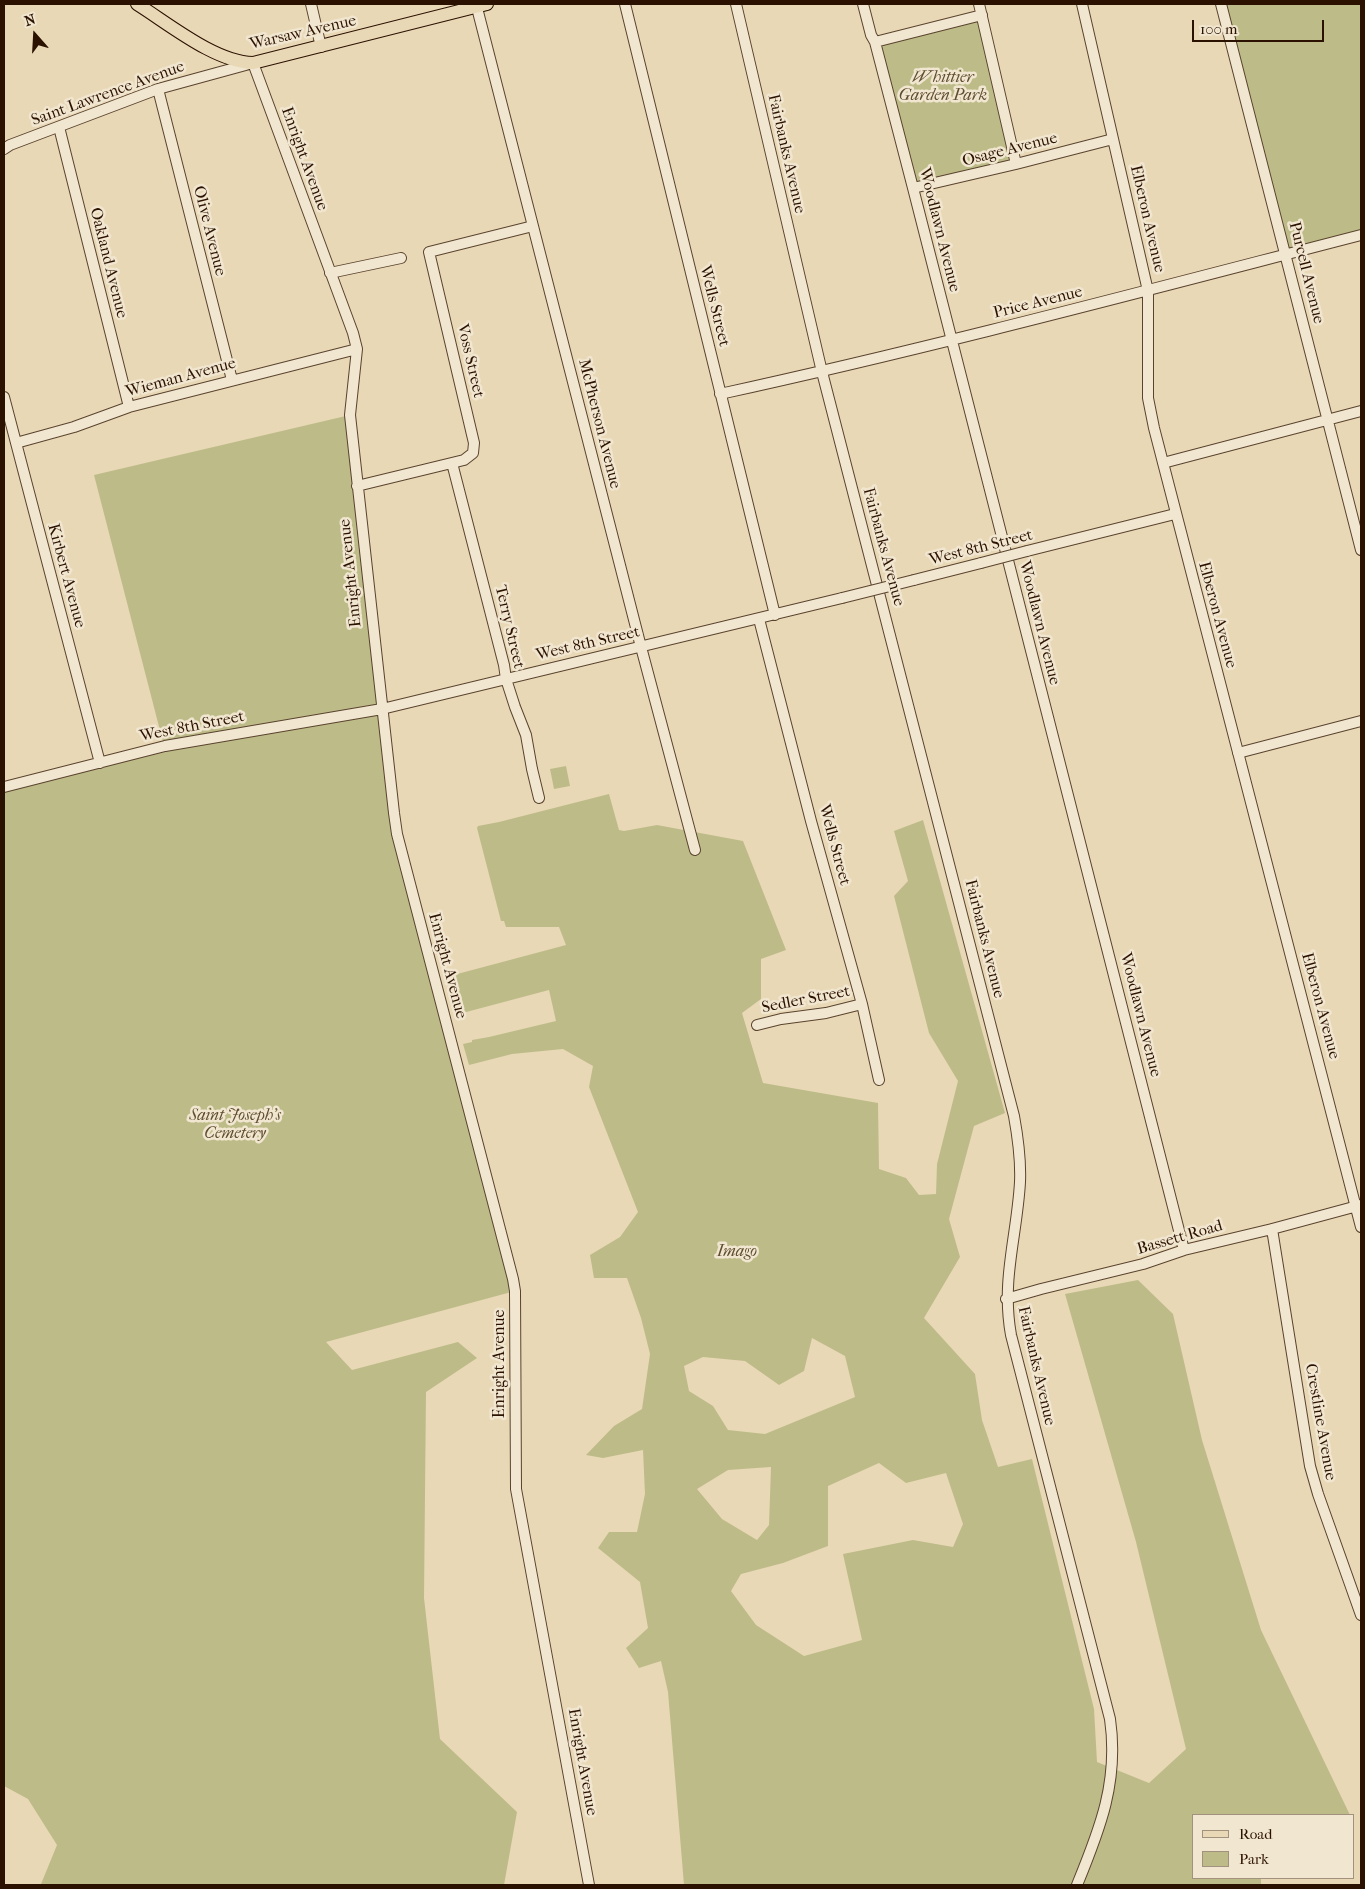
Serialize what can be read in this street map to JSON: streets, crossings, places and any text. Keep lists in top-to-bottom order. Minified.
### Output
{"streets":{"main road":["Warsaw Avenue"],"street":["Saint Lawrence Avenue","Osage Avenue","Fairbanks Avenue","Enright Avenue","Elberon Avenue","Woodlawn Avenue","Olive Avenue","Oakland Avenue","Purcell Avenue","Price Avenue","Wells Street","Voss Street","Wieman Avenue","McPherson Avenue","West 8th Street","Kirbert Avenue","Terry Street","Sedler Street","Bassett Road","Crestline Avenue"]},"crossings":[["Warsaw Avenue","Saint Lawrence Avenue"],["Warsaw Avenue","Enright Avenue"],["Warsaw Avenue","McPherson Avenue"],["Saint Lawrence Avenue","Enright Avenue"],["Saint Lawrence Avenue","Olive Avenue"],["Saint Lawrence Avenue","Oakland Avenue"],["Osage Avenue","Elberon Avenue"],["Osage Avenue","Woodlawn Avenue"],["Fairbanks Avenue","Price Avenue"],["Fairbanks Avenue","Bassett Road"],["Enright Avenue","Wieman Avenue"],["Enright Avenue","West 8th Street"],["Elberon Avenue","Price Avenue"],["Elberon Avenue","West 8th Street"],["Elberon Avenue","Bassett Road"],["Woodlawn Avenue","Price Avenue"],["Woodlawn Avenue","Bassett Road"],["Olive Avenue","Wieman Avenue"],["Oakland Avenue","Wieman Avenue"],["Purcell Avenue","Price Avenue"],["Price Avenue","Wells Street"],["Wells Street","West 8th Street"],["Wells Street","Sedler Street"],["Voss Street","McPherson Avenue"],["Voss Street","Terry Street"],["Wieman Avenue","Kirbert Avenue"],["McPherson Avenue","West 8th Street"],["West 8th Street","Kirbert Avenue"],["West 8th Street","Terry Street"],["Bassett Road","Crestline Avenue"]],"parks":["Whittier Garden Park","Saint Joseph’s Cemetery","Imago"],"legend":["Road","Park"],"scale_bar":"100 m","north":"top"}
